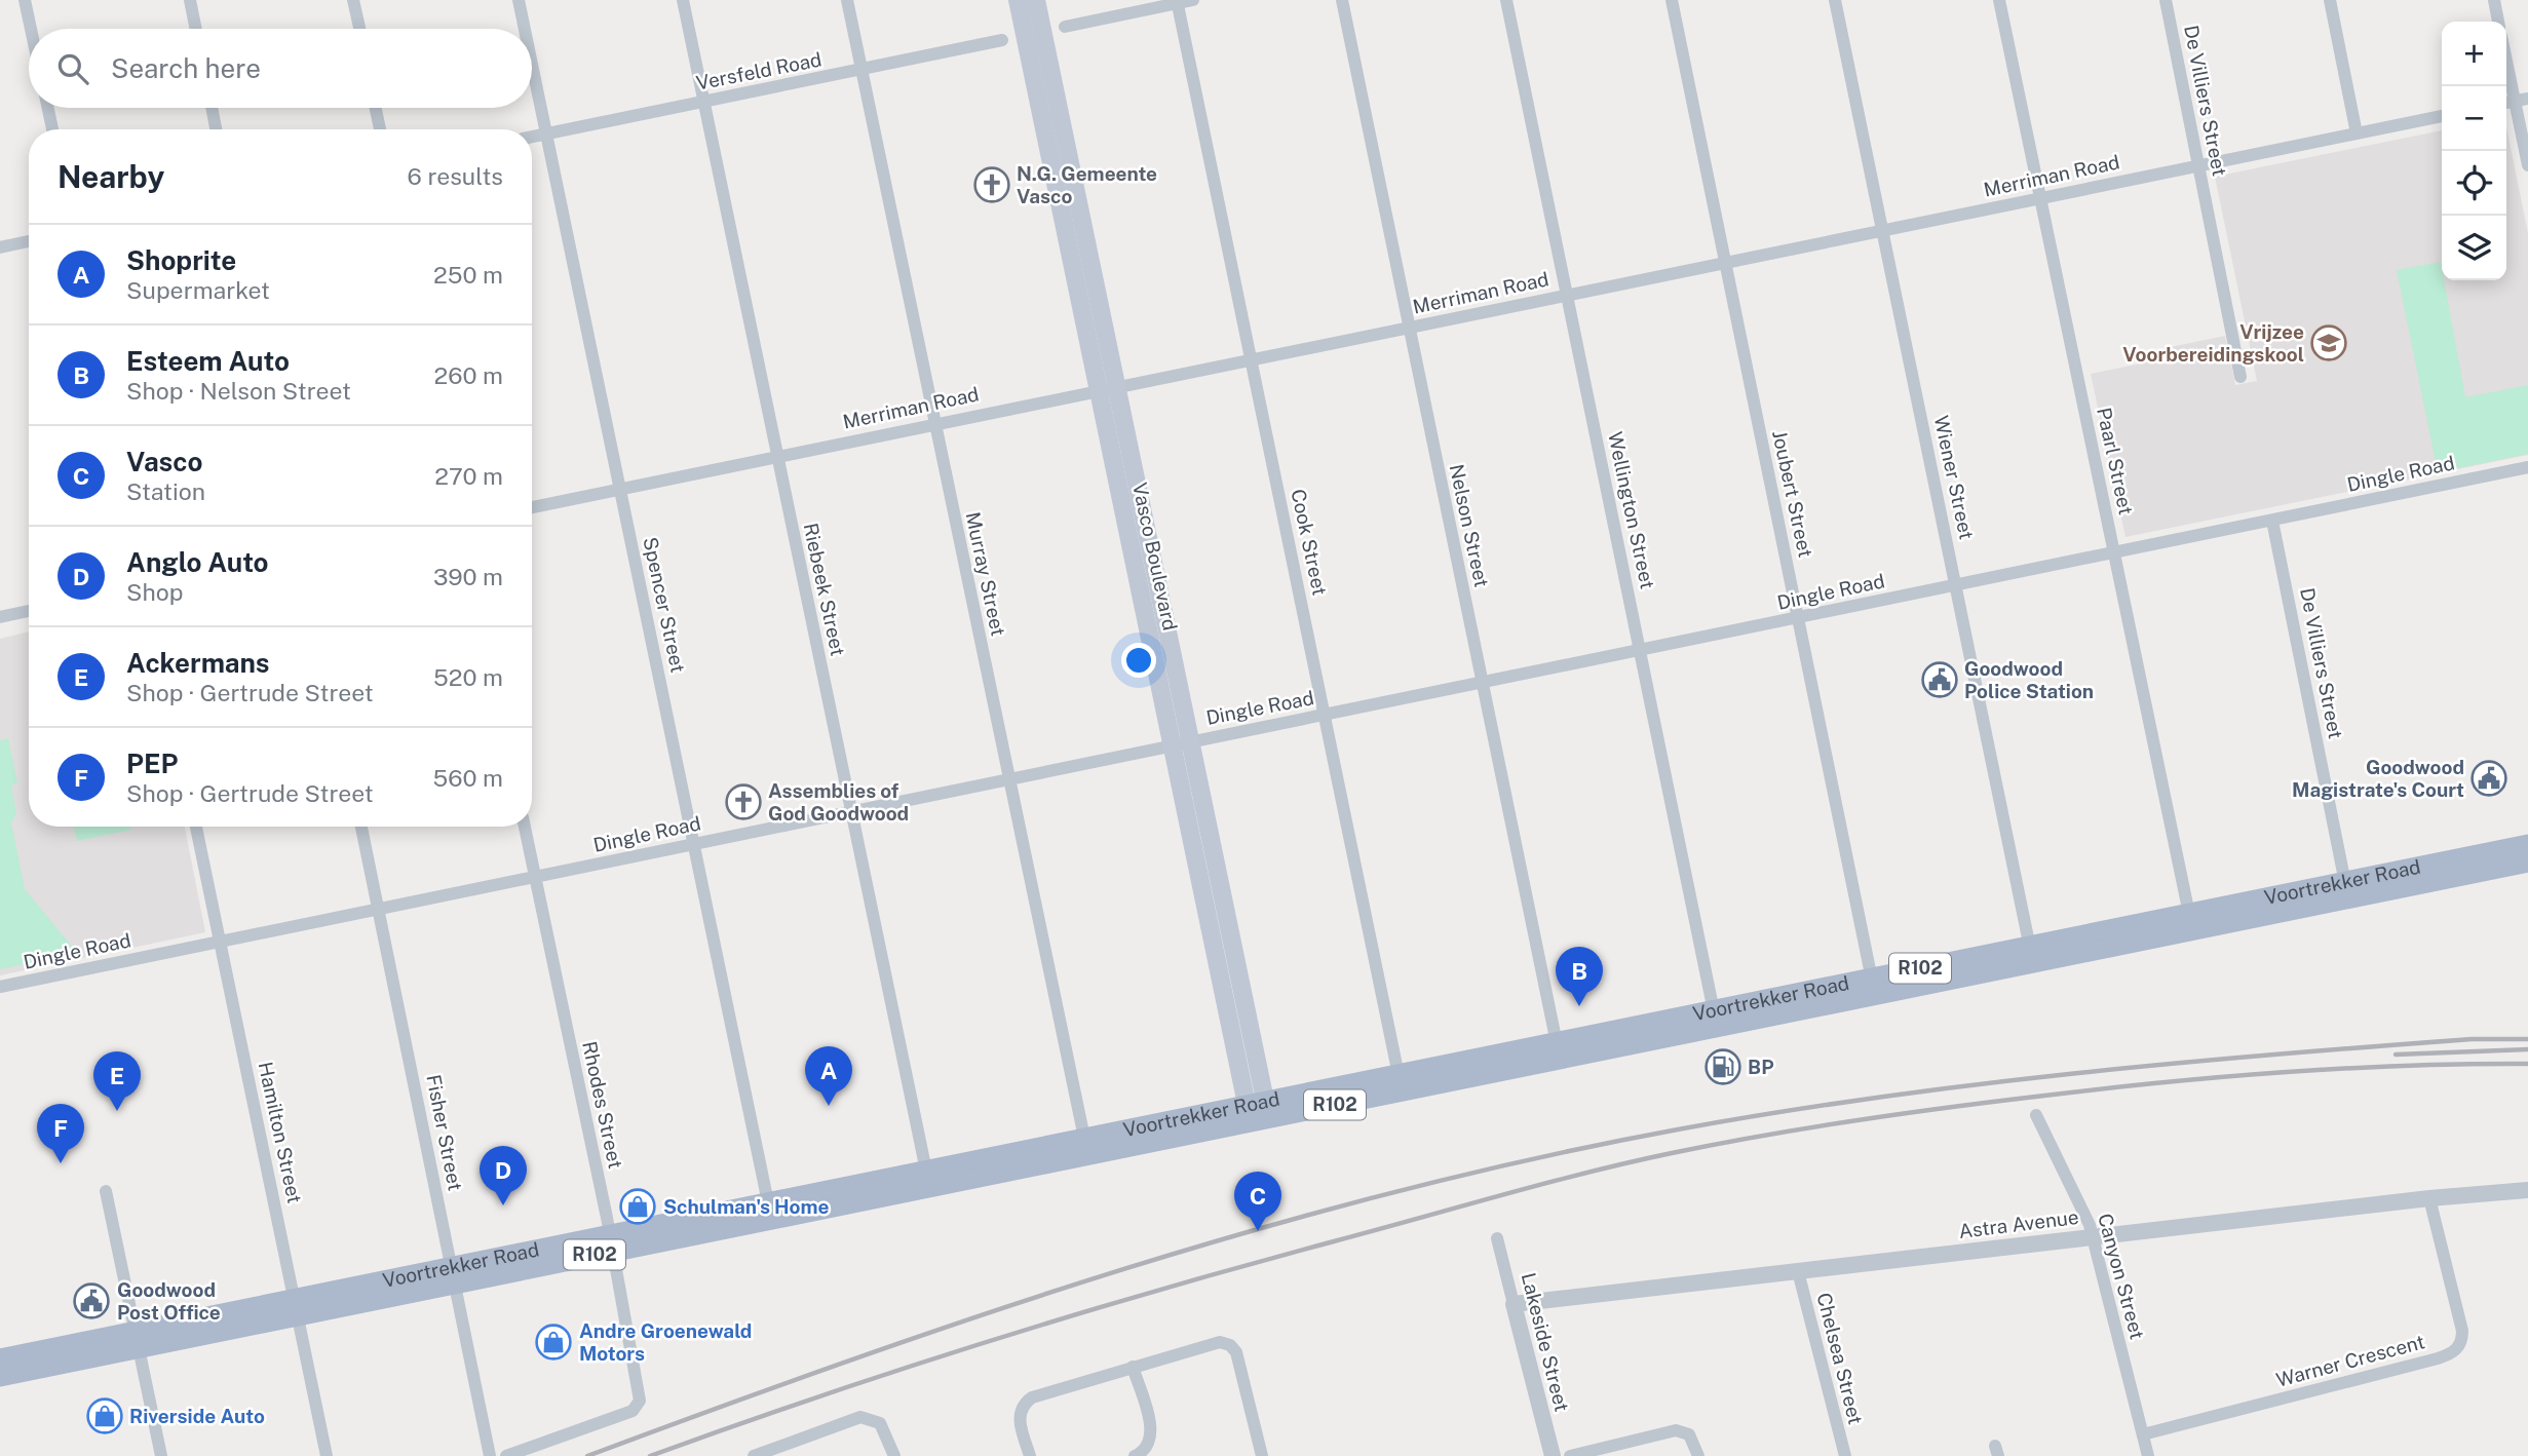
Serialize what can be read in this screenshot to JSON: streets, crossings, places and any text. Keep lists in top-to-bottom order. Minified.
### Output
{"streets":{"main road":["Vasco Boulevard","Voortrekker Road","R102"],"street":["Versfeld Road","De Villiers Street","Merriman Road","Paarl Street","Dingle Road","Wiener Street","Joubert Street","Wellington Street","Nelson Street","Cook Street","Murray Street","Riebeek Street","Spencer Street","Rhodes Street","Hamilton Street","Fisher Street","Astra Avenue","Canyon Street","Lakeside Street","Chelsea Street","Warner Crescent"]},"crossings":[["Versfeld Road","Murray Street"],["Versfeld Road","Riebeek Street"],["Versfeld Road","Spencer Street"],["De Villiers Street","Merriman Road"],["De Villiers Street","Dingle Road"],["De Villiers Street","Voortrekker Road"],["Merriman Road","Paarl Street"],["Merriman Road","Wiener Street"],["Merriman Road","Joubert Street"],["Merriman Road","Wellington Street"],["Merriman Road","Nelson Street"],["Merriman Road","Cook Street"],["Merriman Road","Vasco Boulevard"],["Merriman Road","Murray Street"],["Merriman Road","Riebeek Street"],["Merriman Road","Spencer Street"],["Paarl Street","Dingle Road"],["Paarl Street","Voortrekker Road"],["Dingle Road","Wiener Street"],["Dingle Road","Joubert Street"],["Dingle Road","Wellington Street"],["Dingle Road","Nelson Street"],["Dingle Road","Cook Street"],["Dingle Road","Vasco Boulevard"],["Dingle Road","Murray Street"],["Dingle Road","Riebeek Street"],["Dingle Road","Spencer Street"],["Dingle Road","Rhodes Street"],["Dingle Road","Hamilton Street"],["Dingle Road","Fisher Street"],["Wiener Street","Voortrekker Road"],["Joubert Street","Voortrekker Road"],["Wellington Street","Voortrekker Road"],["Nelson Street","Voortrekker Road"],["Cook Street","Voortrekker Road"],["Vasco Boulevard","Voortrekker Road"],["Murray Street","Voortrekker Road"],["Riebeek Street","Voortrekker Road"],["Spencer Street","Voortrekker Road"],["Voortrekker Road","Rhodes Street"],["Voortrekker Road","Hamilton Street"],["Voortrekker Road","Fisher Street"],["Astra Avenue","Canyon Street"],["Astra Avenue","Lakeside Street"],["Astra Avenue","Chelsea Street"],["Astra Avenue","Warner Crescent"],["Canyon Street","Warner Crescent"]],"places":{"church":["N.G. Gemeente Vasco","Assemblies of God Goodwood"],"school or university":["Vrijzee Voorbereidingskool"],"public building":["Goodwood Police Station","Goodwood Magistrate's Court","Goodwood Post Office"],"fuel station":["BP"],"shop":["Schulman's Home","Andre Groenewald Motors","Riverside Auto"]},"page":{"map_buttons":["+","−"],"search":"Search here","heading":["Nearby","6 results"],"list":[{"mark":"A","name":"Shoprite","note":"Supermarket","value":"250 m"},{"mark":"B","name":"Esteem Auto","note":"Shop · Nelson Street","value":"260 m"},{"mark":"C","name":"Vasco","note":"Station","value":"270 m"},{"mark":"D","name":"Anglo Auto","note":"Shop","value":"390 m"},{"mark":"E","name":"Ackermans","note":"Shop · Gertrude Street","value":"520 m"},{"mark":"F","name":"PEP","note":"Shop · Gertrude Street","value":"560 m"}],"pins":["B","A","E","F","D","C"]}}
